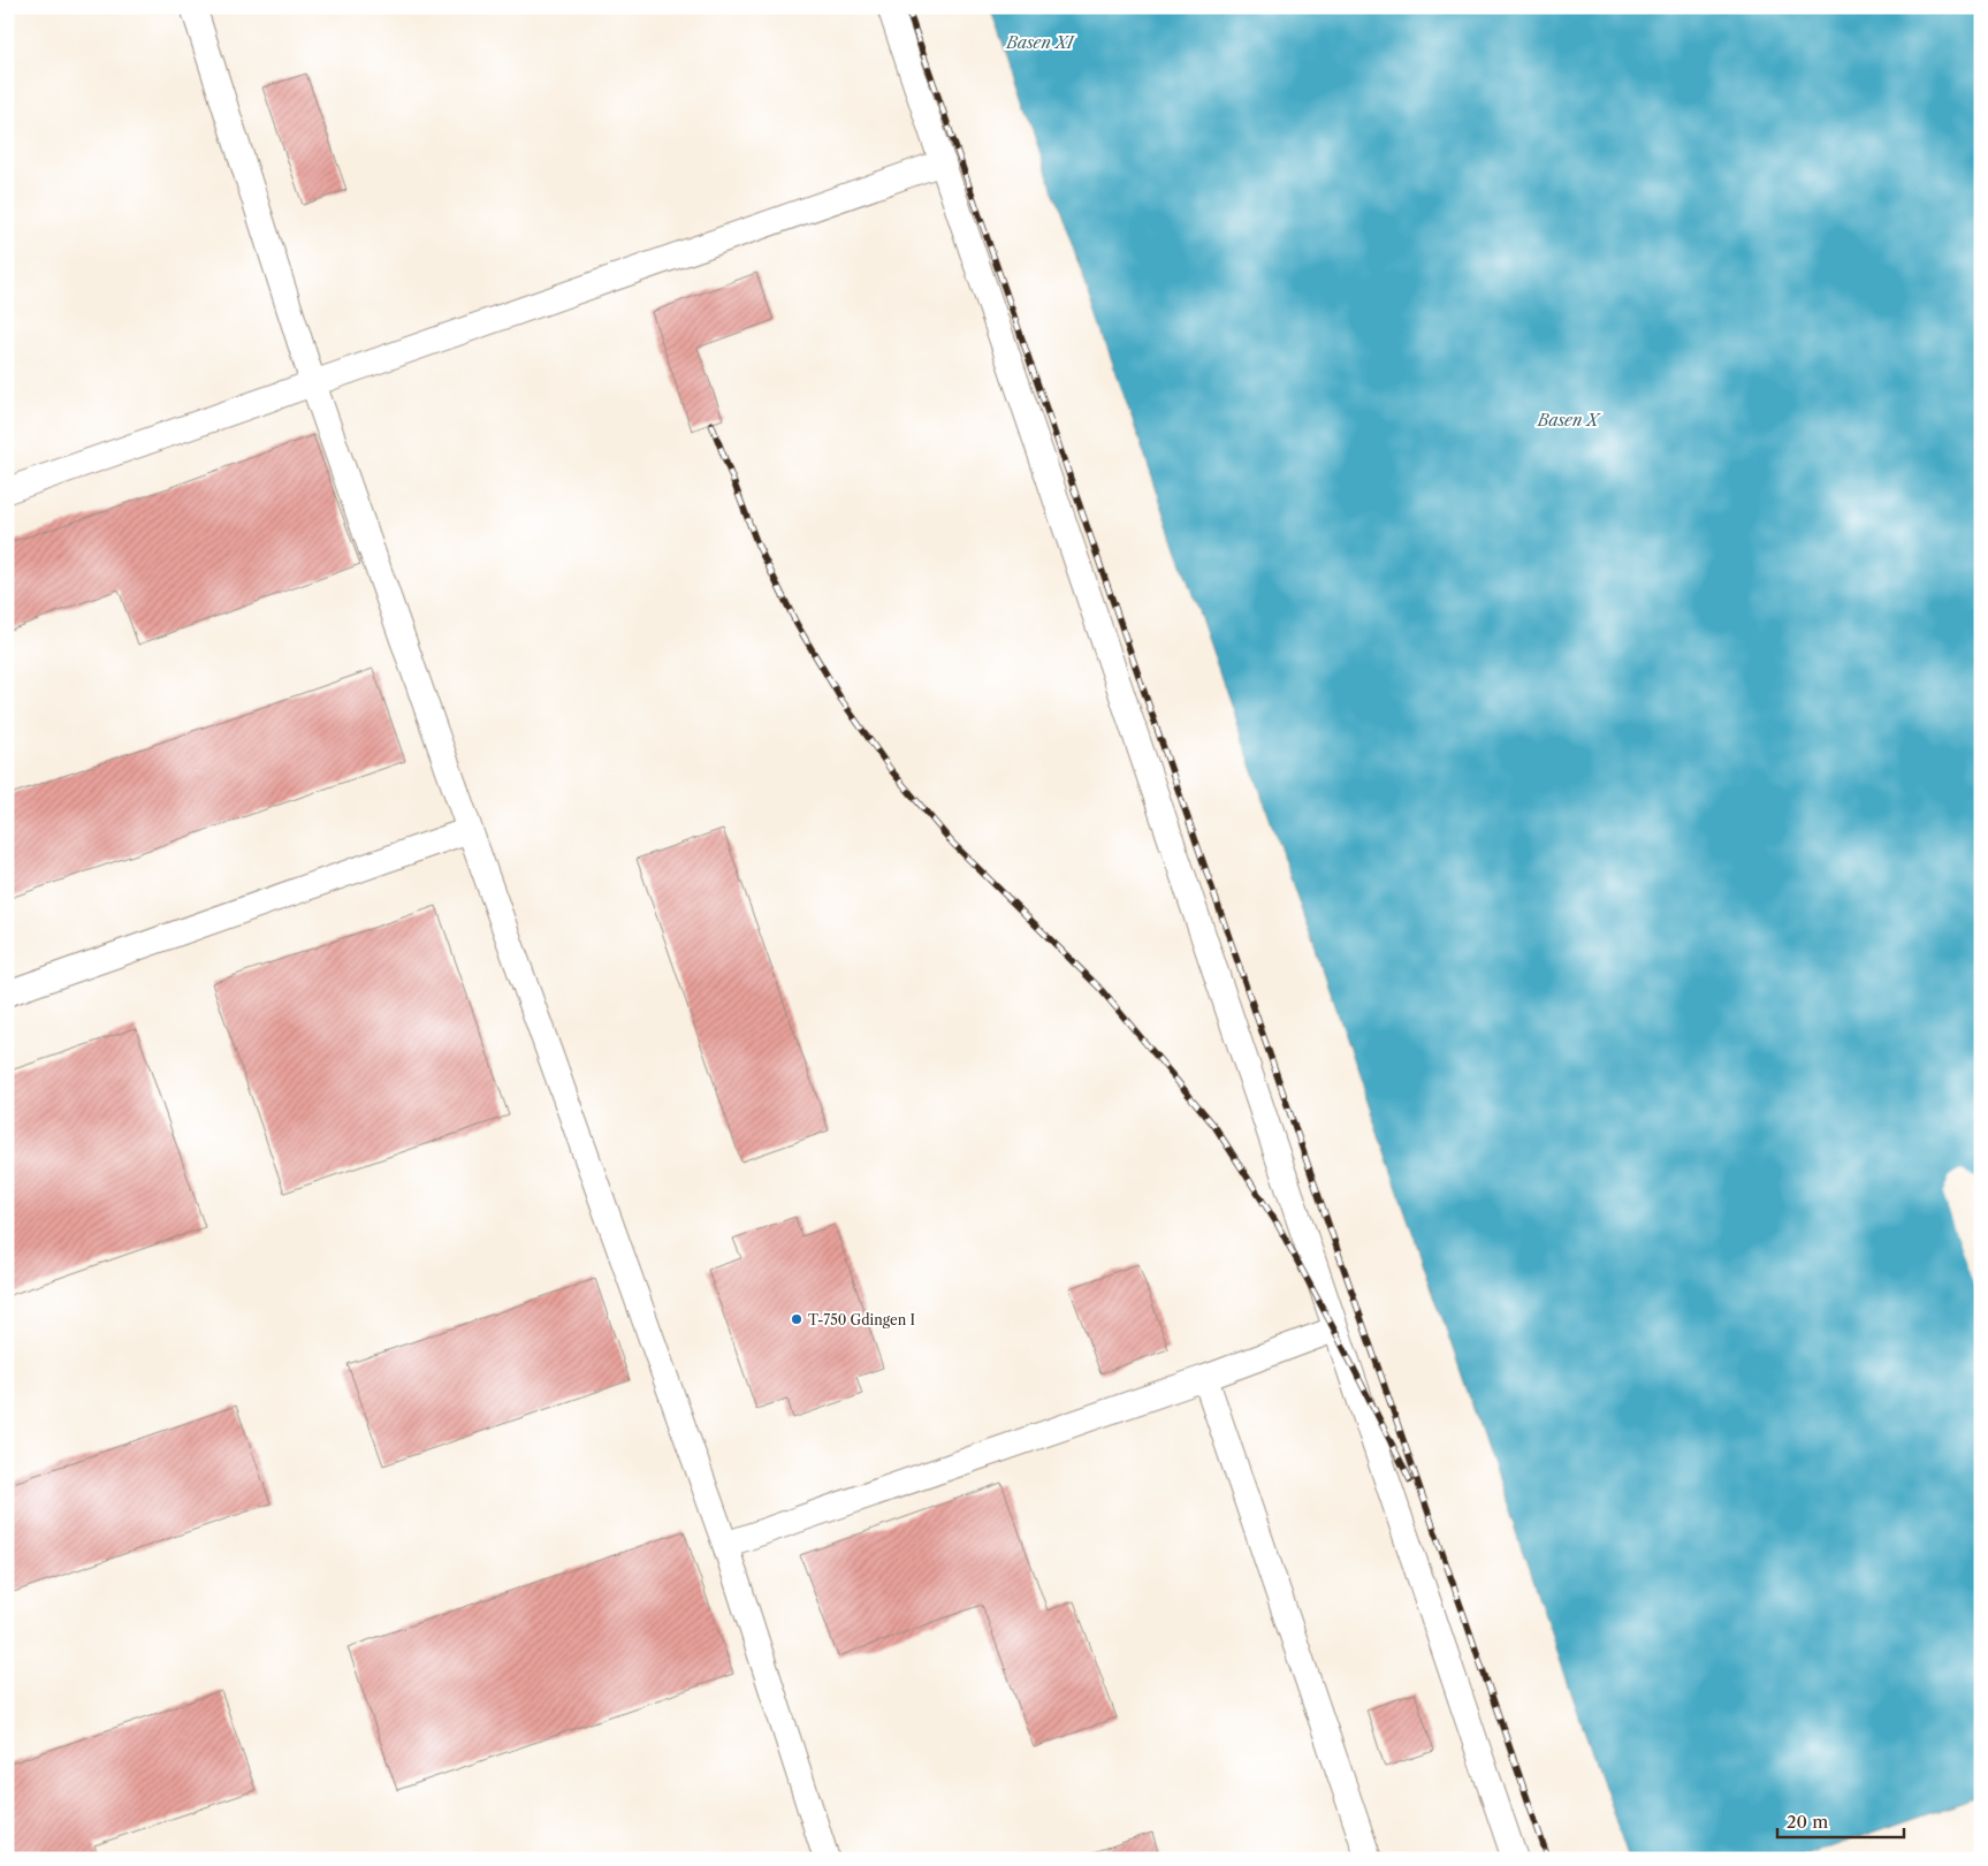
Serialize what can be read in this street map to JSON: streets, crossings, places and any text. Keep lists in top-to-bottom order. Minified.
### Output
{"water":["Basen XI","Basen X"],"places":["T-750 Gdingen I"],"scale_bar":"20 m"}
